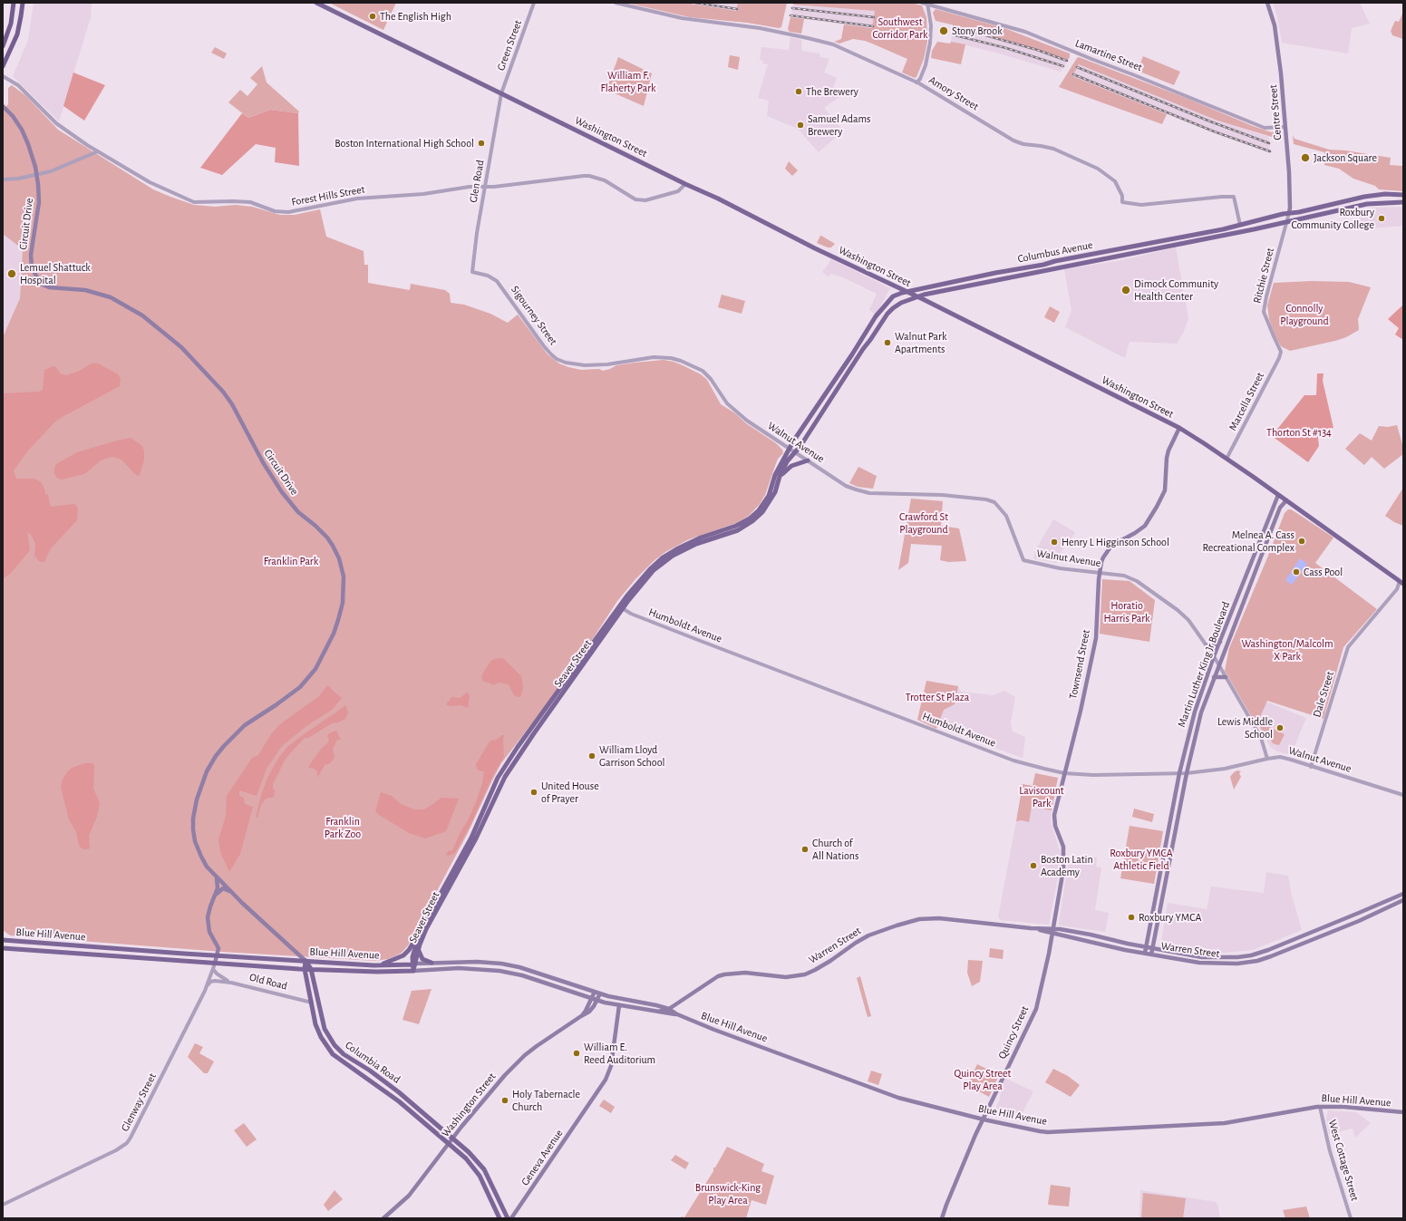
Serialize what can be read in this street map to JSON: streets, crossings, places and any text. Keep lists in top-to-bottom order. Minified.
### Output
{"streets":{"main road":["Centre Street","Washington Street","Circuit Drive","Columbus Avenue","Seaver Street","Townsend Street","Martin Luther King Jr Boulevard","Blue Hill Avenue","Warren Street","Quincy Street","Columbia Road","Geneva Avenue"],"street":["Green Street","Lamartine Street","Amory Street","Glen Road","Forest Hills Street","Ritchie Street","Sigourney Street","Marcella Street","Walnut Avenue","Humboldt Avenue","Dale Street","Old Road","Glenway Street","West Cottage Street"]},"crossings":[["Green Street","Washington Street"],["Green Street","Glen Road"],["Lamartine Street","Centre Street"],["Amory Street","Columbus Avenue"],["Centre Street","Columbus Avenue"],["Centre Street","Ritchie Street"],["Washington Street","Glen Road"],["Washington Street","Forest Hills Street"],["Washington Street","Columbus Avenue"],["Washington Street","Marcella Street"],["Washington Street","Townsend Street"],["Washington Street","Martin Luther King Jr Boulevard"],["Washington Street","Dale Street"],["Washington Street","Blue Hill Avenue"],["Washington Street","Columbia Road"],["Glen Road","Forest Hills Street"],["Glen Road","Sigourney Street"],["Circuit Drive","Blue Hill Avenue"],["Circuit Drive","Columbia Road"],["Columbus Avenue","Ritchie Street"],["Columbus Avenue","Walnut Avenue"],["Columbus Avenue","Seaver Street"],["Ritchie Street","Marcella Street"],["Sigourney Street","Walnut Avenue"],["Walnut Avenue","Humboldt Avenue"],["Walnut Avenue","Seaver Street"],["Walnut Avenue","Townsend Street"],["Walnut Avenue","Martin Luther King Jr Boulevard"],["Walnut Avenue","Dale Street"],["Humboldt Avenue","Seaver Street"],["Humboldt Avenue","Townsend Street"],["Humboldt Avenue","Martin Luther King Jr Boulevard"],["Seaver Street","Blue Hill Avenue"],["Townsend Street","Warren Street"],["Townsend Street","Quincy Street"],["Martin Luther King Jr Boulevard","Warren Street"],["Blue Hill Avenue","Warren Street"],["Blue Hill Avenue","Quincy Street"],["Blue Hill Avenue","Columbia Road"],["Blue Hill Avenue","Glenway Street"],["Blue Hill Avenue","Geneva Avenue"],["Blue Hill Avenue","West Cottage Street"],["Warren Street","Quincy Street"],["Old Road","Columbia Road"],["Old Road","Glenway Street"]],"parks":["Southwest Corridor Park","William F. Flaherty Park","Connolly Playground","Thorton St #134","Crawford St Playground","Franklin Park","Horatio Harris Park","Washington/Malcolm X Park","Trotter St Plaza","Laviscount Park","Franklin Park Zoo","Roxbury YMCA Athletic Field","Quincy Street Play Area","Brunswick-King Play Area"],"places":["The English High","Stony Brook","The Brewery","Samuel Adams Brewery","Boston International High School","Jackson Square","Roxbury Community College","Lemuel Shattuck Hospital","Dimock Community Health Center","Walnut Park Apartments","Melnea A. Cass Recreational Complex","Henry L Higginson School","Cass Pool","Lewis Middle School","William Lloyd Garrison School","United House of Prayer","Church of All Nations","Boston Latin Academy","Roxbury YMCA","William E. Reed Auditorium","Holy Tabernacle Church"]}
